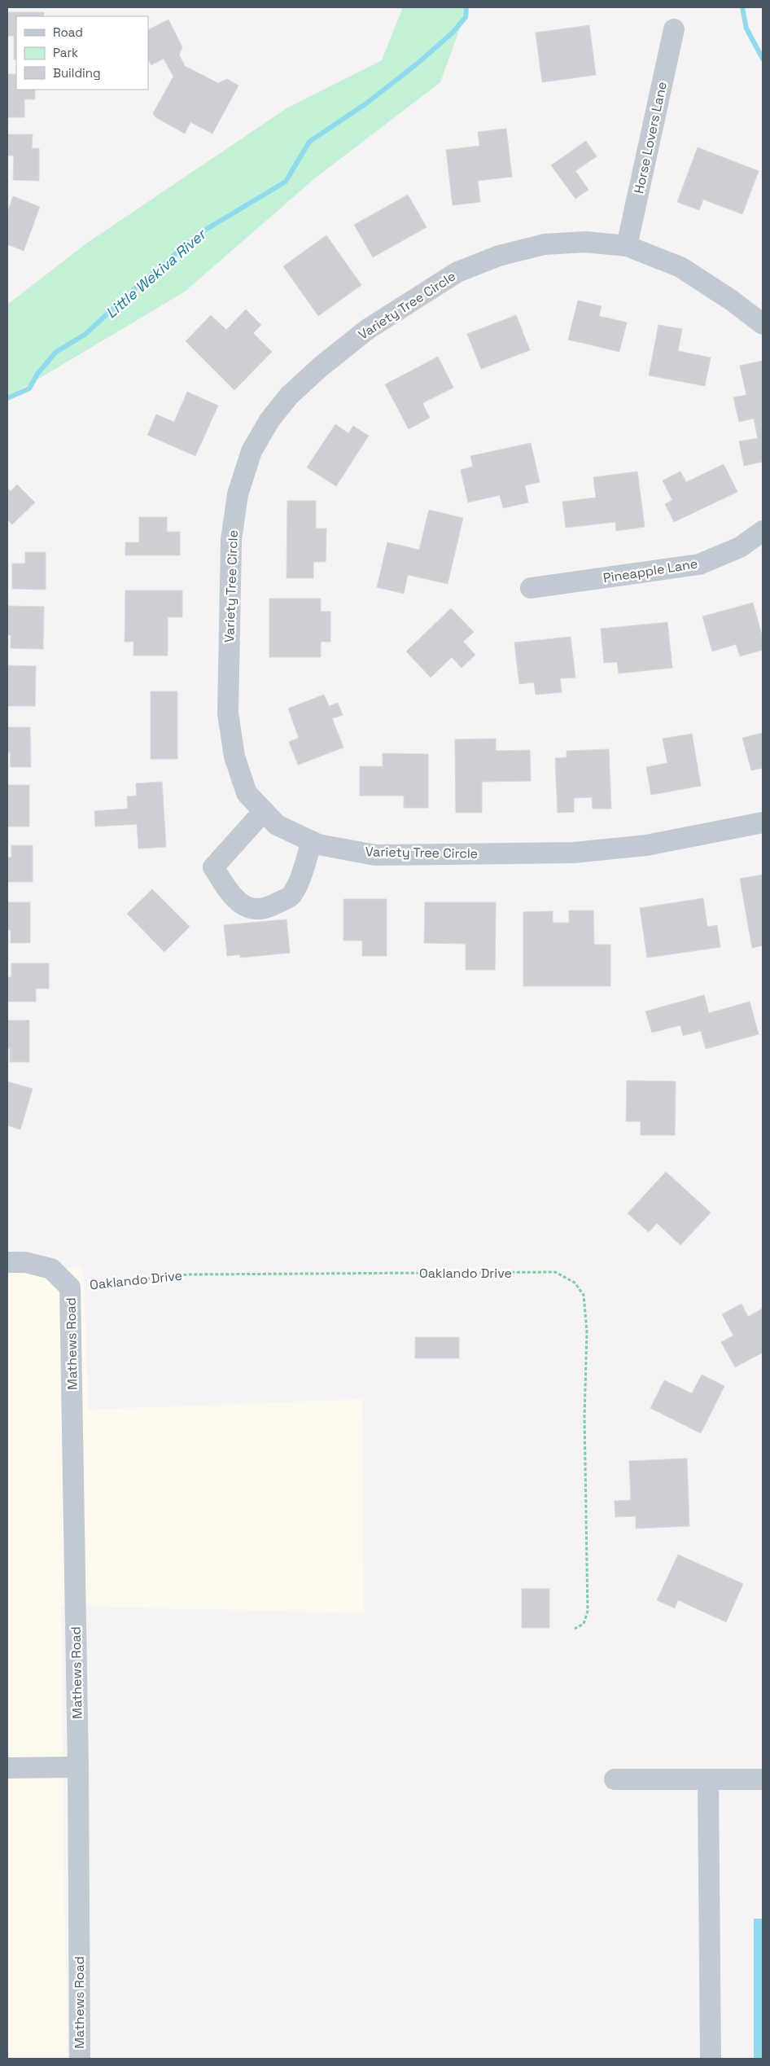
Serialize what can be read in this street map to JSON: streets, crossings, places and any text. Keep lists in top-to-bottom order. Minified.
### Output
{"streets":{"street":["Horse Lovers Lane","Variety Tree Circle","Pineapple Lane","Oaklando Drive","Mathews Road"]},"crossings":[["Horse Lovers Lane","Variety Tree Circle"],["Oaklando Drive","Mathews Road"]],"water":["Little Wekiva River"],"legend":["Road","Park","Building"]}
